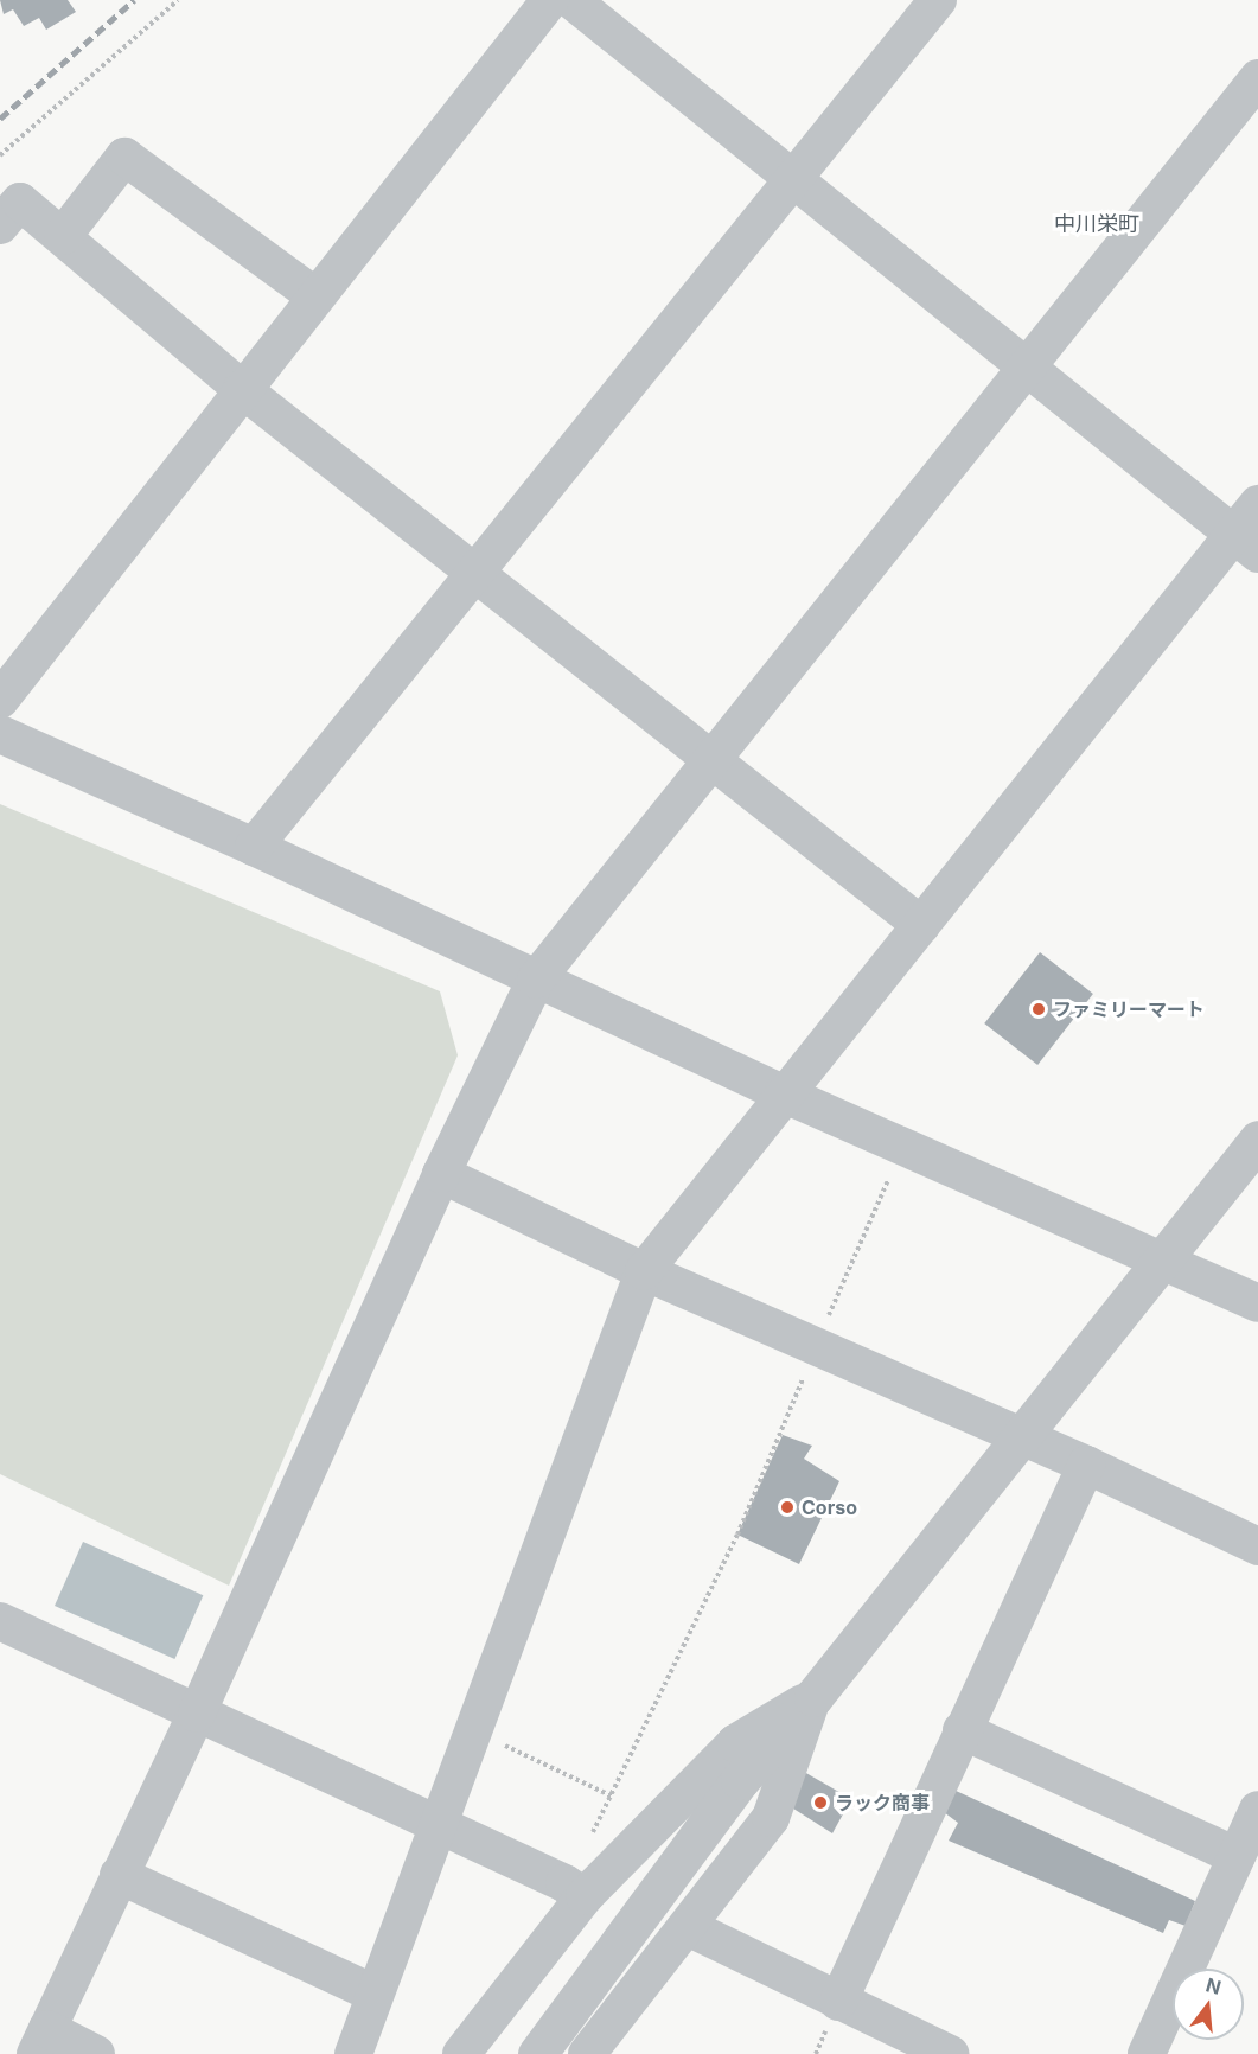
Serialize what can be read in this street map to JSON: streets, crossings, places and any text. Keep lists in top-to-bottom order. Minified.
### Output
{"districts":["中川栄町"],"places":["ファミリーマート","Corso","ラック商事"],"north":"top"}
